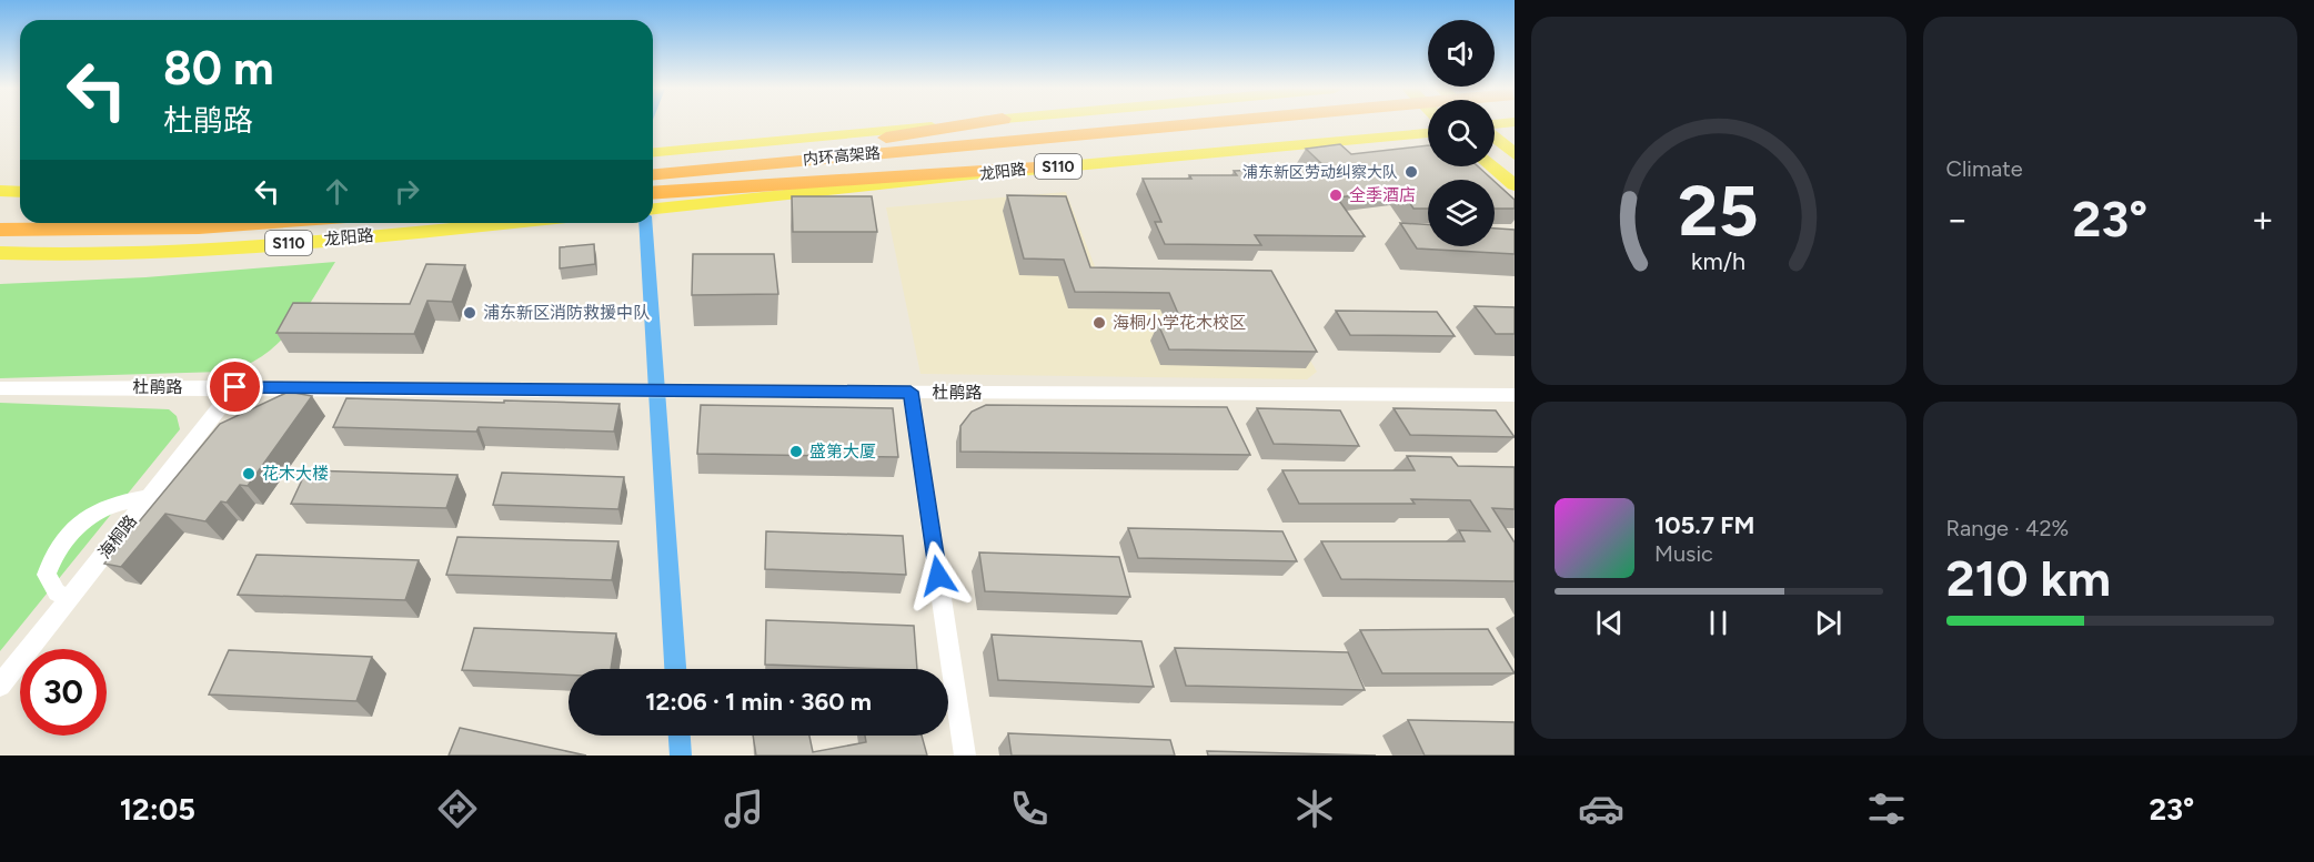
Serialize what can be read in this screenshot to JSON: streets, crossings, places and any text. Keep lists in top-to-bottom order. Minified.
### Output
{"streets":{"highway":["内环高架路"],"main road":["S110","龙阳路"],"street":["杜鹃路","海桐路"]},"crossings":[["杜鹃路","海桐路"]],"places":["浦东新区劳动纠察大队","全季酒店","浦东新区消防救援中队","海桐小学花木校区","盛第大厦","花木大楼"],"page":{"tile":["Climate",["Range · 42%","210 km"]],"turn":["80 m","杜鹃路"],"heat":["−","23°","+"],"song":["105.7 FM","Music"],"limit":"30","trip":"12:06 · 1 min · 360 m","tabs":["12:05","23°"],"gauge":["25","km/h"]}}
